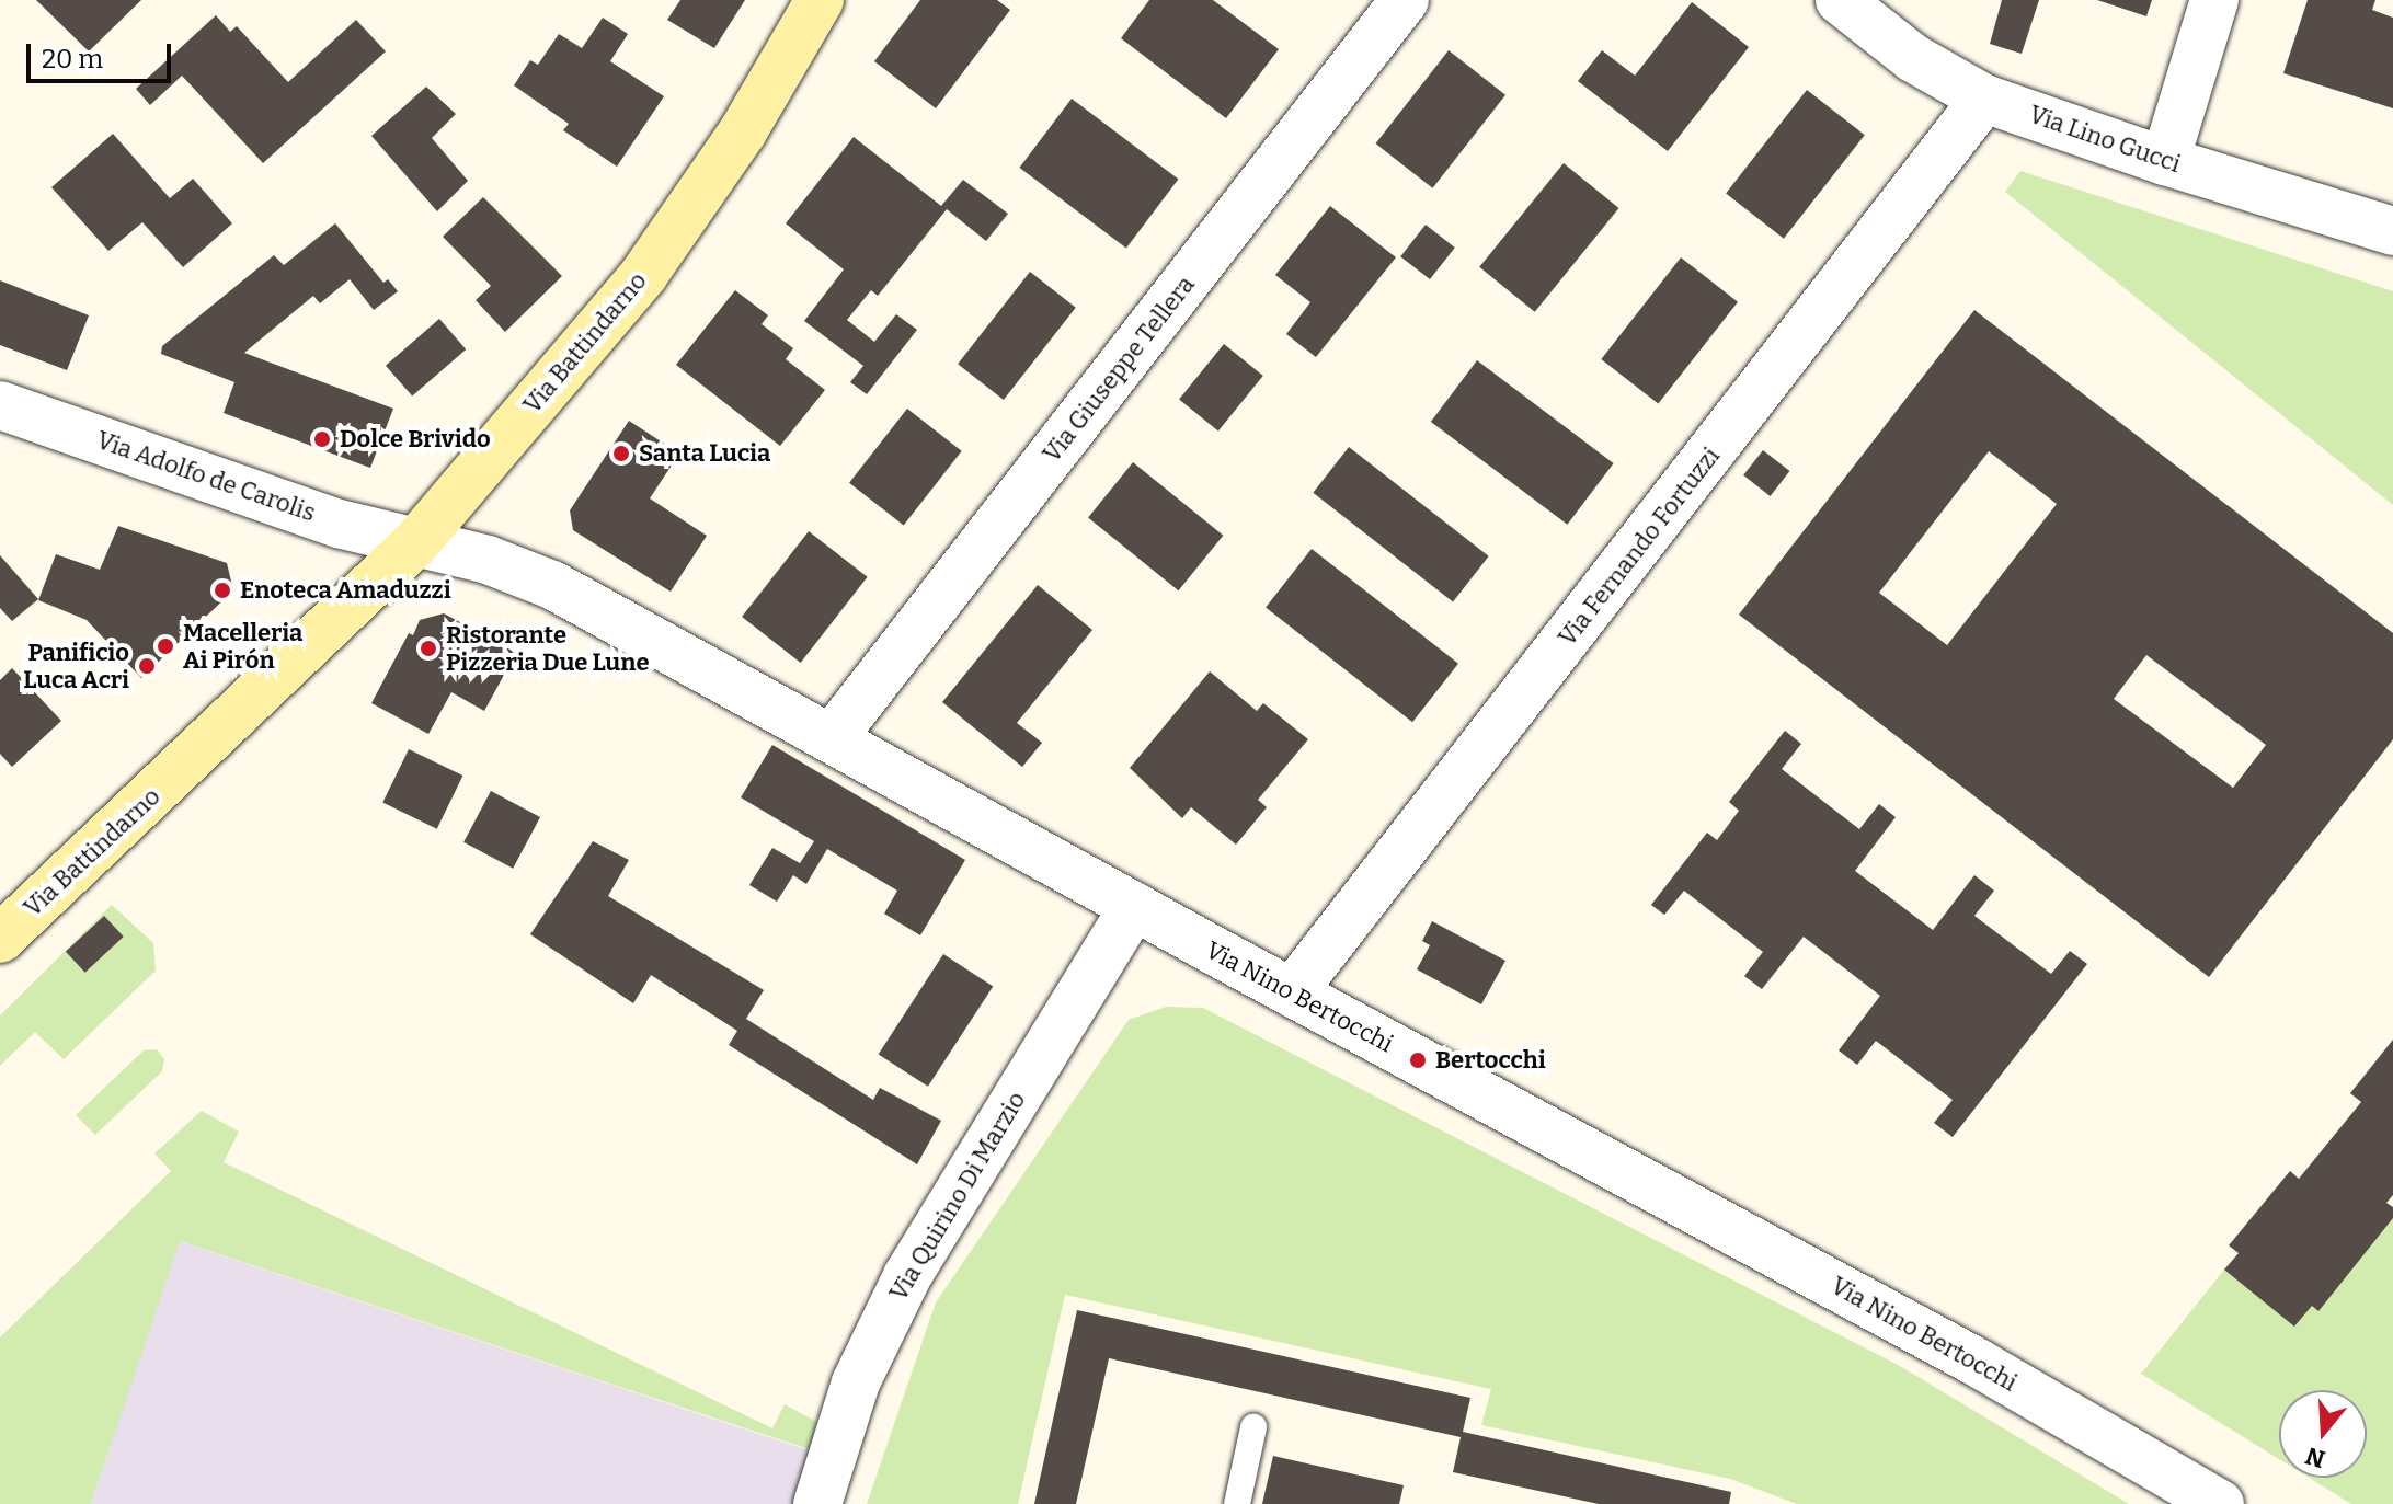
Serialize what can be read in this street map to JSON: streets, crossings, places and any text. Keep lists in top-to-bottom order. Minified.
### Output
{"streets":{"street":["Via Lino Gucci","Via Battindarno","Via Giuseppe Tellera","Via Adolfo de Carolis","Via Fernando Fortuzzi","Via Nino Bertocchi","Via Quirino Di Marzio"]},"crossings":[["Via Lino Gucci","Via Fernando Fortuzzi"],["Via Battindarno","Via Adolfo de Carolis"],["Via Battindarno","Via Nino Bertocchi"],["Via Giuseppe Tellera","Via Nino Bertocchi"],["Via Adolfo de Carolis","Via Nino Bertocchi"],["Via Fernando Fortuzzi","Via Nino Bertocchi"],["Via Nino Bertocchi","Via Quirino Di Marzio"]],"places":["Dolce Brivido","Santa Lucia","Enoteca Amaduzzi","Macelleria Ai Pirón","Ristorante Pizzeria Due Lune","Panificio Luca Acri","Bertocchi"],"scale_bar":"20 m","north":"bottom"}
